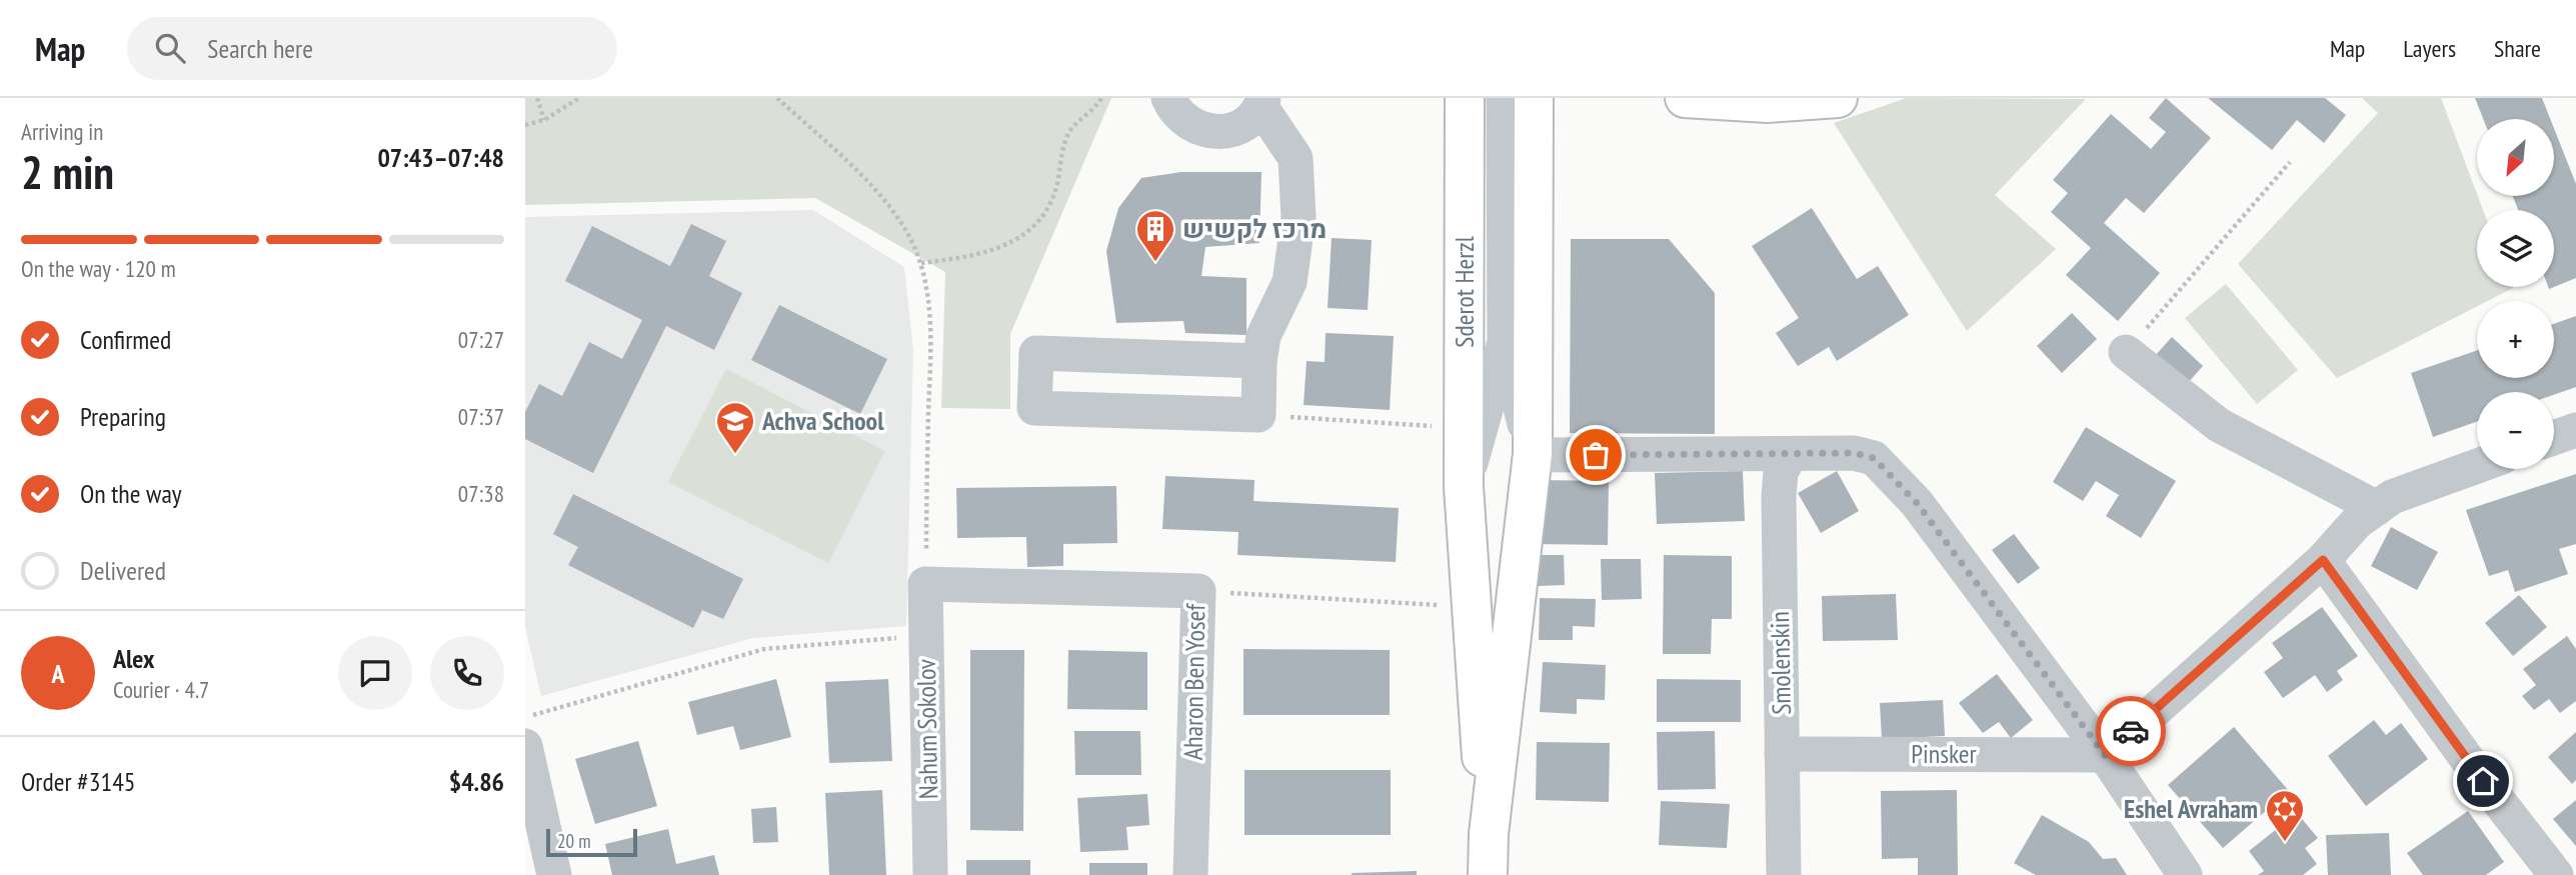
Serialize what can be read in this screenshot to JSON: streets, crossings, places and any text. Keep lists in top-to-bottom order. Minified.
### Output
{"streets":{"main road":["Sderot Herzl"],"street":["Smolenskin","Aharon Ben Yosef","Nahum Sokolov","Pinsker"]},"crossings":[["Smolenskin","Pinsker"],["Aharon Ben Yosef","Nahum Sokolov"]],"places":{"building":["מרכז לקשיש"],"school or university":["Achva School"],"synagogue":["Eshel Avraham"]},"scale_bar":"20 m","north":"bottom left","page":{"header":"Map","search":"Search here","nav":["Map","Layers","Share"],"heading":["2 min","Arriving in","07:43–07:48"],"panel":["Alex","Courier · 4.7","Order #3145","$4.86"],"map_buttons":["+","−"],"bar":"On the way · 120 m","list":[["Confirmed","07:27"],["Preparing","07:37"],["On the way","07:38"],"Delivered"],"round":"A","scale":"20 m"}}
